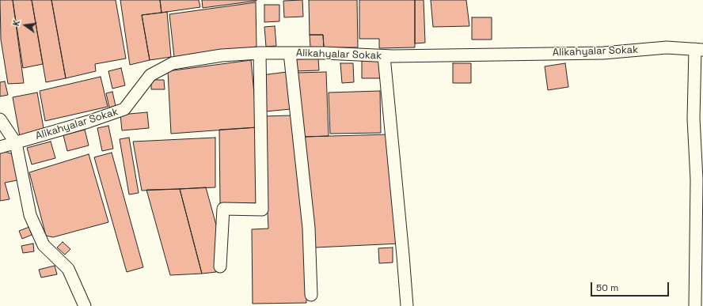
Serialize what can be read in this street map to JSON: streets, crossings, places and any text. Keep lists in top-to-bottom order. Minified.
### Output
{"streets":{"street":["Alikahyalar Sokak"]},"scale_bar":"50 m","north":"left"}
